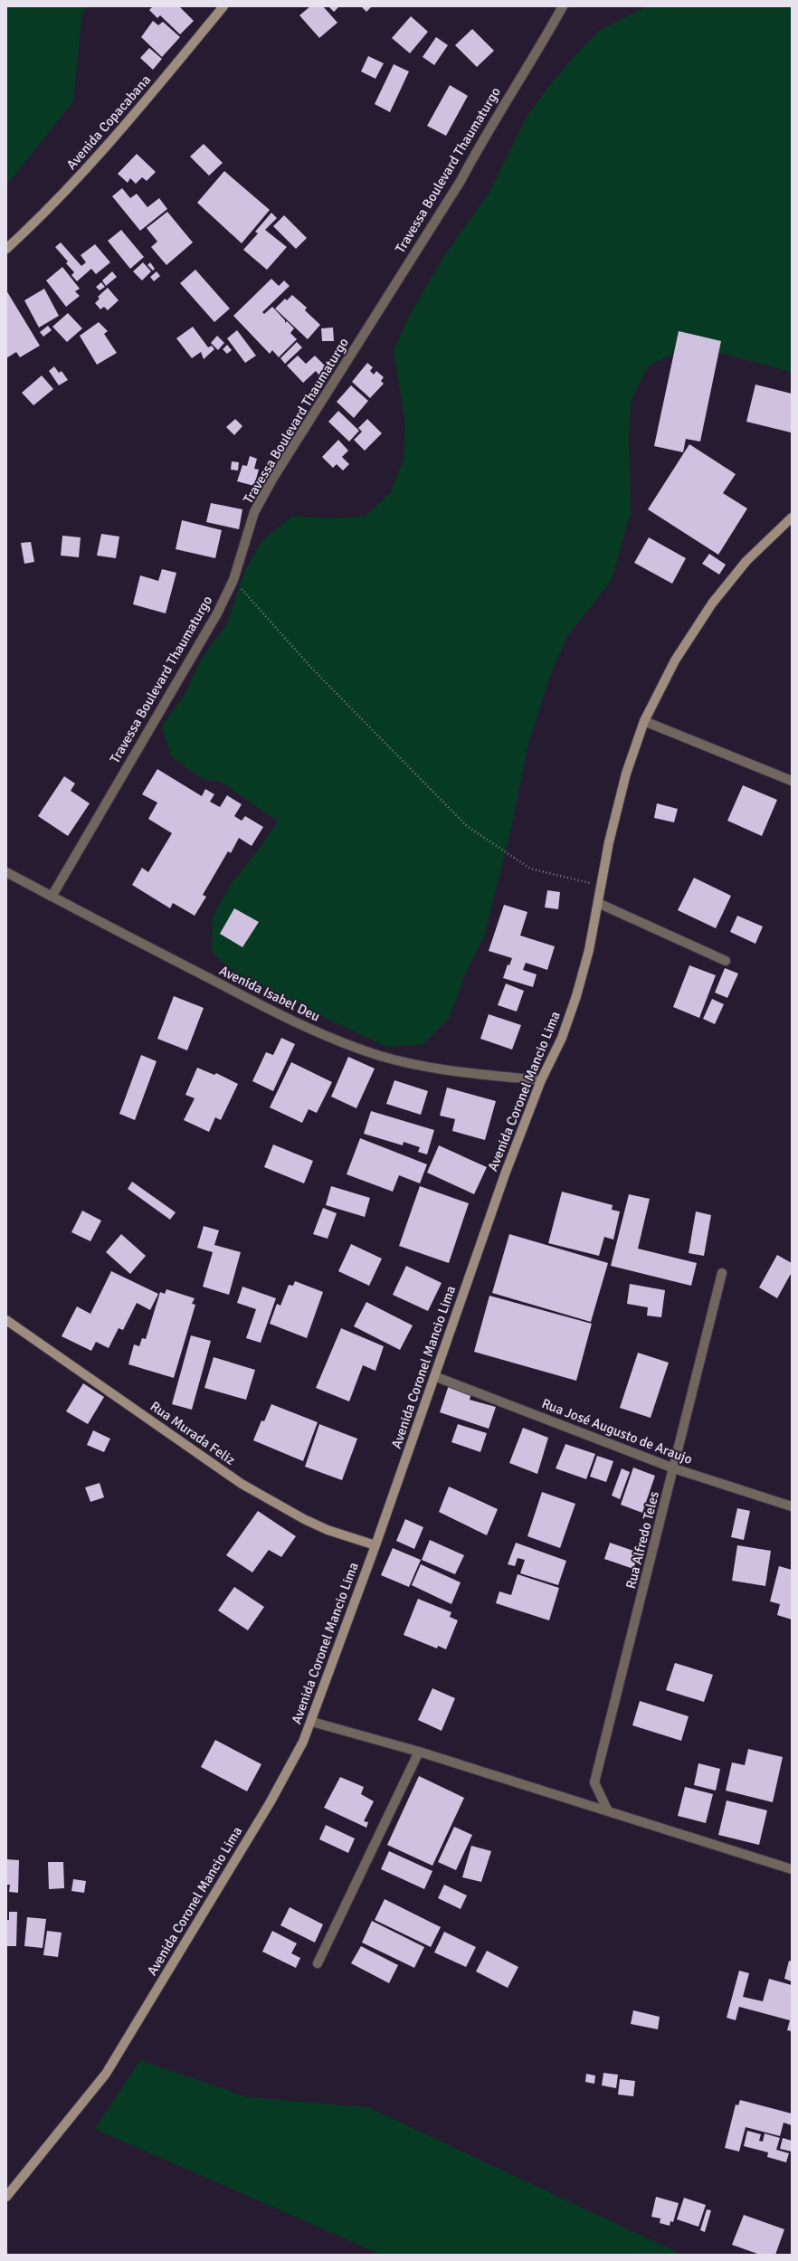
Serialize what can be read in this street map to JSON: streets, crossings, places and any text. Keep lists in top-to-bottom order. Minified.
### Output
{"streets":{"street":["Avenida Copacabana","Travessa Boulevard Thaumaturgo","Avenida Isabel Deu","Avenida Coronel Mancio Lima","Rua José Augusto de Araujo","Rua Murada Feliz","Rua Alfredo Teles"]},"crossings":[["Travessa Boulevard Thaumaturgo","Avenida Isabel Deu"],["Avenida Isabel Deu","Avenida Coronel Mancio Lima"],["Avenida Coronel Mancio Lima","Rua José Augusto de Araujo"],["Avenida Coronel Mancio Lima","Rua Murada Feliz"],["Rua José Augusto de Araujo","Rua Alfredo Teles"]]}
